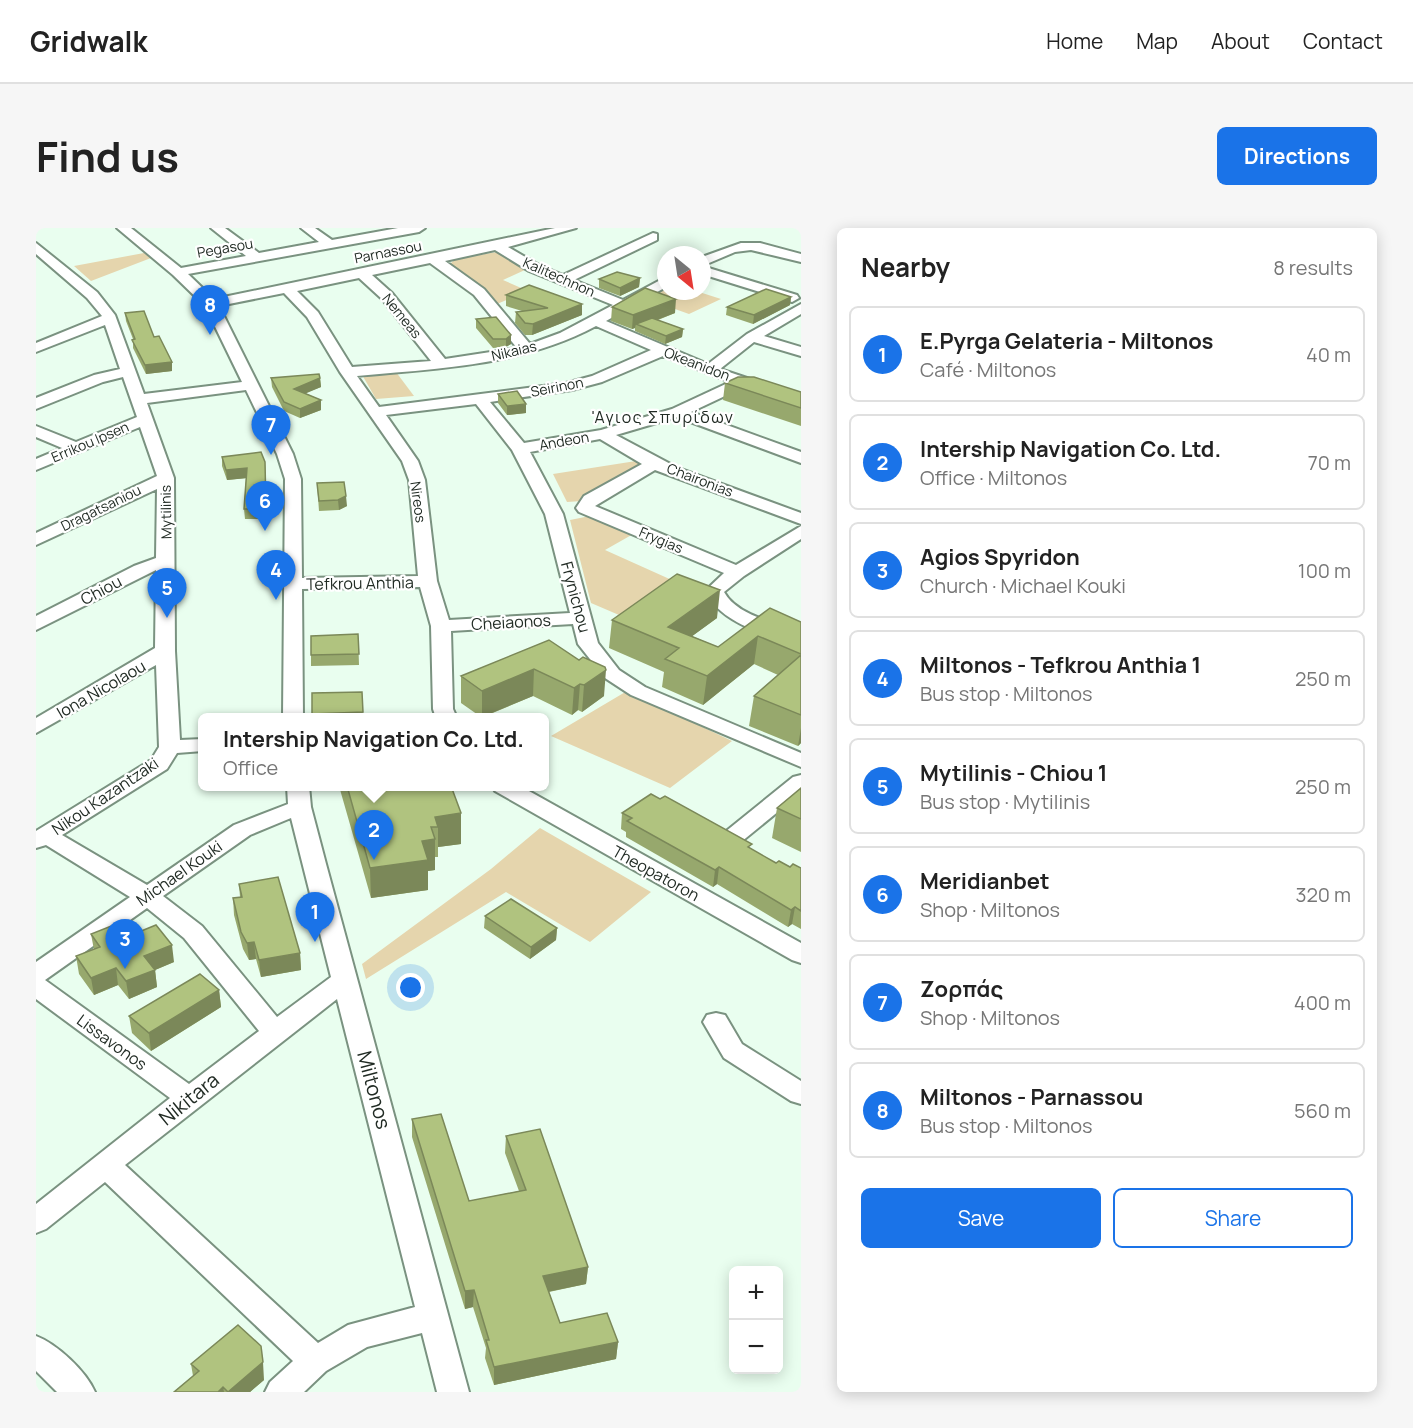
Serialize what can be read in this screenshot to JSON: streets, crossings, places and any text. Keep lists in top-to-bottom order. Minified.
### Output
{"streets":{"street":["Pegasou","Parnassou","Kalitechnon","Nemeas","Nikaias","Okeanidon","Seirinon","Andeon","Errikou Ipsen","Chaironias","Nireos","Dragatsaniou","Mytilinis","Frygias","Tefkrou Anthia","Chiou","Frynichou","Cheiaonos","Iona Nicolaou","Nikou Kazantzaki","Michael Kouki","Theopatoron","Lissavonos","Miltonos","Nikitara"]},"crossings":[["Parnassou","Kalitechnon"],["Parnassou","Nemeas"],["Parnassou","Nireos"],["Kalitechnon","Nikaias"],["Nemeas","Nikaias"],["Nikaias","Okeanidon"],["Nikaias","Nireos"],["Okeanidon","Seirinon"],["Okeanidon","Andeon"],["Seirinon","Nireos"],["Seirinon","Frynichou"],["Andeon","Chaironias"],["Andeon","Frynichou"],["Errikou Ipsen","Mytilinis"],["Chaironias","Frygias"],["Nireos","Tefkrou Anthia"],["Nireos","Cheiaonos"],["Dragatsaniou","Mytilinis"],["Mytilinis","Chiou"],["Mytilinis","Iona Nicolaou"],["Mytilinis","Nikou Kazantzaki"],["Frynichou","Cheiaonos"],["Michael Kouki","Miltonos"],["Lissavonos","Nikitara"],["Miltonos","Nikitara"]],"districts":["'Αγιος Σπυρίδων"],"north":"bottom right","page":{"header":"Gridwalk","nav":["Home","Map","About","Contact"],"title":"Find us","buttons":["Directions",["Save","Share"]],"heading":["Nearby","8 results"],"pins":["8","7","6","4","5","2","1","3"],"list":[{"mark":"1","name":"E.Pyrga Gelateria - Miltonos","note":"Café · Miltonos","value":"40 m"},{"mark":"2","name":"Intership Navigation Co. Ltd.","note":"Office · Miltonos","value":"70 m"},{"mark":"3","name":"Agios Spyridon","note":"Church · Michael Kouki","value":"100 m"},{"mark":"4","name":"Miltonos - Tefkrou Anthia 1","note":"Bus stop · Miltonos","value":"250 m"},{"mark":"5","name":"Mytilinis - Chiou 1","note":"Bus stop · Mytilinis","value":"250 m"},{"mark":"6","name":"Meridianbet","note":"Shop · Miltonos","value":"320 m"},{"mark":"7","name":"Ζορπάς","note":"Shop · Miltonos","value":"400 m"},{"mark":"8","name":"Miltonos - Parnassou","note":"Bus stop · Miltonos","value":"560 m"}],"popup":["Intership Navigation Co. Ltd.","Office"],"map_buttons":["+","−"]}}
